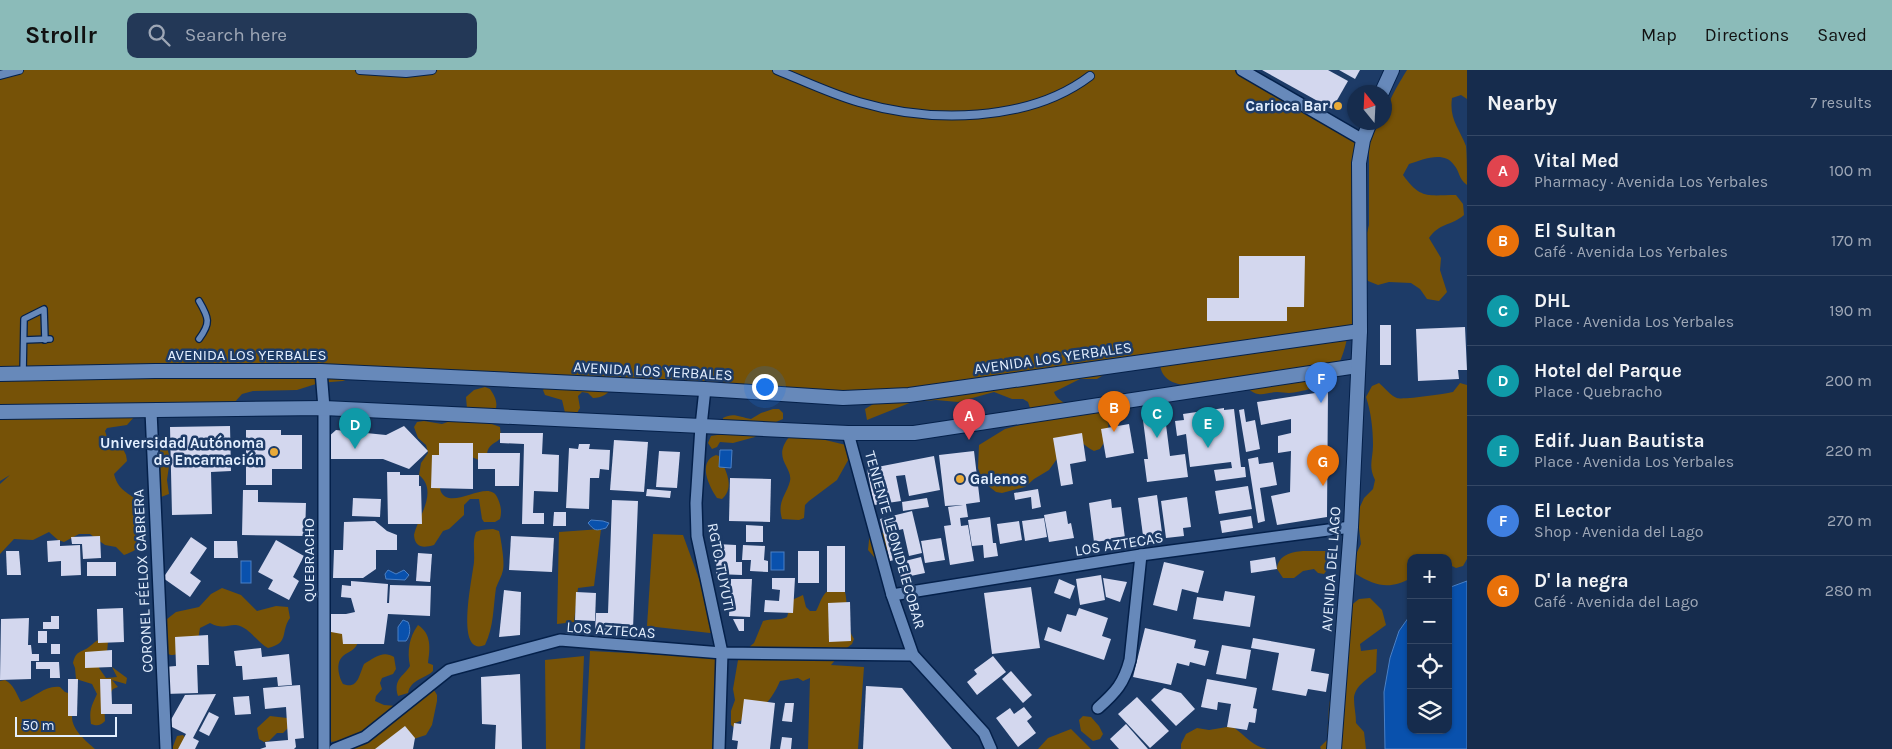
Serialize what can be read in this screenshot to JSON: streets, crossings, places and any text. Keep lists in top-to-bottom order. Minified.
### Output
{"streets":{"street":["AVENIDA LOS YERBALES","TENIENTE LEONIDE ECOBAR","LOS AZTECAS","QUEBRACHO","RGTO. TUYUTI","AVENIDA DEL LAGO","CORONEL FÉELOX CABRERA"]},"crossings":[["AVENIDA LOS YERBALES","QUEBRACHO"],["AVENIDA LOS YERBALES","RGTO. TUYUTI"],["AVENIDA LOS YERBALES","AVENIDA DEL LAGO"],["TENIENTE LEONIDE ECOBAR","LOS AZTECAS"],["LOS AZTECAS","RGTO. TUYUTI"],["LOS AZTECAS","AVENIDA DEL LAGO"]],"places":["Carioca Bar","Universidad Autónoma de Encarnación","Galenos"],"scale_bar":"50 m","north":"top","page":{"header":"Strollr","search":"Search here","nav":["Map","Directions","Saved"],"heading":["Nearby","7 results"],"list":[{"mark":"A","name":"Vital Med","note":"Pharmacy · Avenida Los Yerbales","value":"100 m"},{"mark":"B","name":"El Sultan","note":"Café · Avenida Los Yerbales","value":"170 m"},{"mark":"C","name":"DHL","note":"Place · Avenida Los Yerbales","value":"190 m"},{"mark":"D","name":"Hotel del Parque","note":"Place · Quebracho","value":"200 m"},{"mark":"E","name":"Edif. Juan Bautista","note":"Place · Avenida Los Yerbales","value":"220 m"},{"mark":"F","name":"El Lector","note":"Shop · Avenida del Lago","value":"270 m"},{"mark":"G","name":"D' la negra","note":"Café · Avenida del Lago","value":"280 m"}],"pins":["F","B","C","A","E","D","G"],"map_buttons":["+","−"],"scale":"50 m"}}
